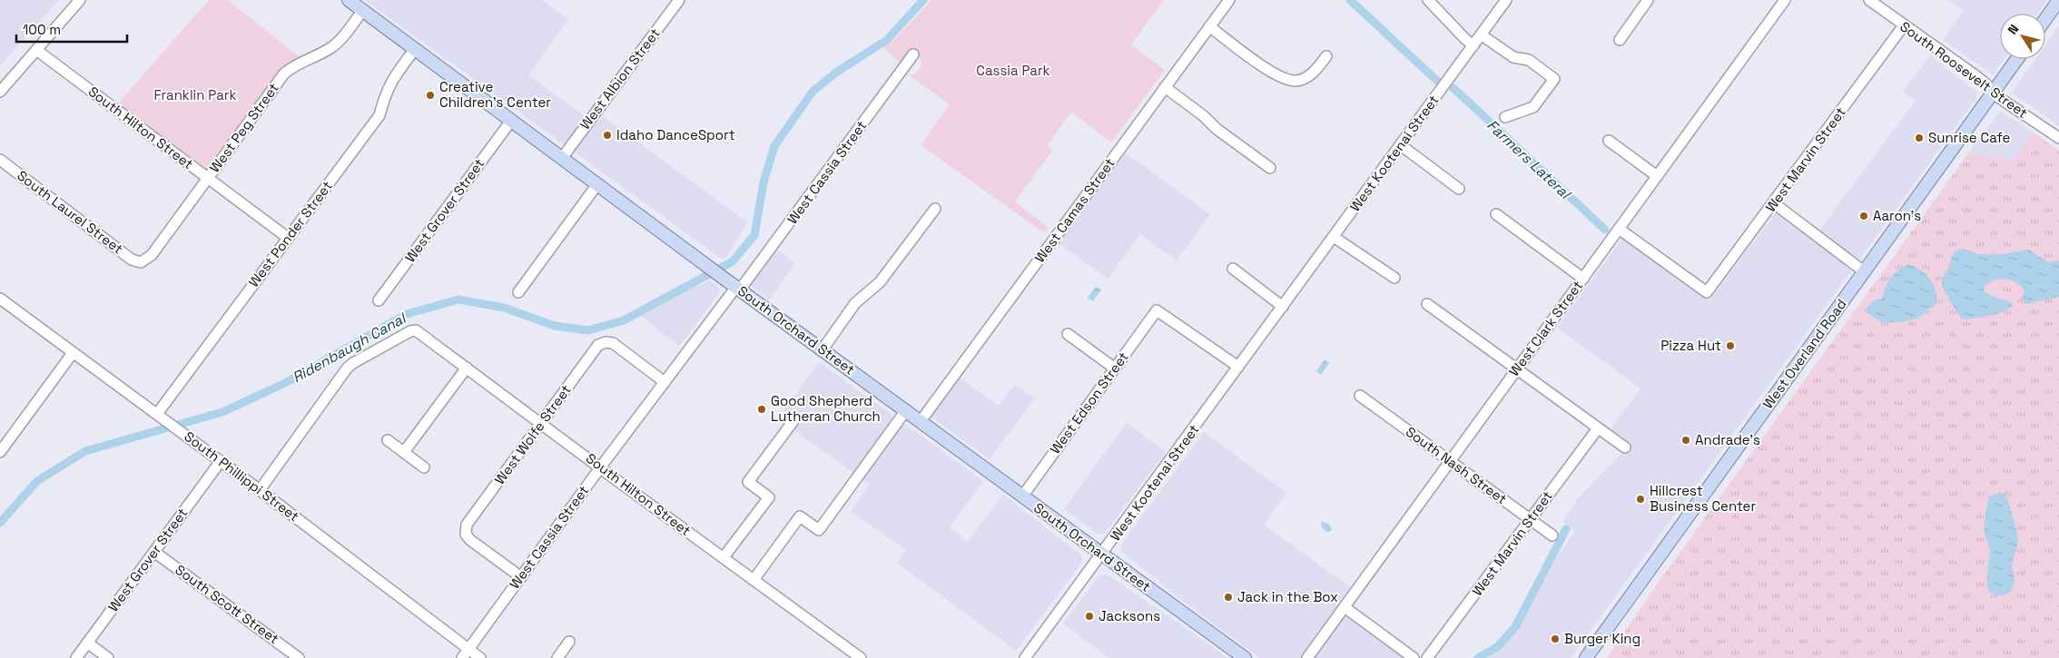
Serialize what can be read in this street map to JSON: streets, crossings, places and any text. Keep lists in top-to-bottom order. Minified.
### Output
{"streets":{"main road":["South Orchard Street","West Overland Road"],"street":["South Roosevelt Street","West Albion Street","South Hilton Street","West Peg Street","West Kootenai Street","West Marvin Street","West Cassia Street","West Grover Street","West Camas Street","South Laurel Street","West Ponder Street","West Clark Street","West Edson Street","West Wolfe Street","South Nash Street","South Phillippi Street","South Scott Street"]},"crossings":[["South Roosevelt Street","West Marvin Street"],["South Roosevelt Street","West Overland Road"],["West Albion Street","South Orchard Street"],["South Hilton Street","West Peg Street"],["South Hilton Street","West Cassia Street"],["South Hilton Street","West Ponder Street"],["South Hilton Street","West Wolfe Street"],["South Hilton Street","South Phillippi Street"],["West Peg Street","South Laurel Street"],["West Peg Street","South Orchard Street"],["West Kootenai Street","South Orchard Street"],["West Kootenai Street","West Edson Street"],["West Marvin Street","West Clark Street"],["West Marvin Street","South Nash Street"],["West Cassia Street","South Orchard Street"],["West Cassia Street","West Wolfe Street"],["West Cassia Street","South Phillippi Street"],["West Grover Street","South Orchard Street"],["West Grover Street","South Phillippi Street"],["West Grover Street","South Scott Street"],["West Camas Street","South Orchard Street"],["West Ponder Street","South Orchard Street"],["West Ponder Street","South Phillippi Street"],["West Clark Street","South Nash Street"],["South Orchard Street","West Edson Street"]],"water":["Farmers Lateral","Ridenbaugh Canal"],"parks":["Cassia Park","Franklin Park"],"places":["Creative Children's Center","Idaho DanceSport","Sunrise Cafe","Aaron's","Pizza Hut","Good Shepherd Lutheran Church","Andrade's","Hillcrest Business Center","Jack in the Box","Jacksons","Burger King"],"scale_bar":"100 m","north":"top left"}
